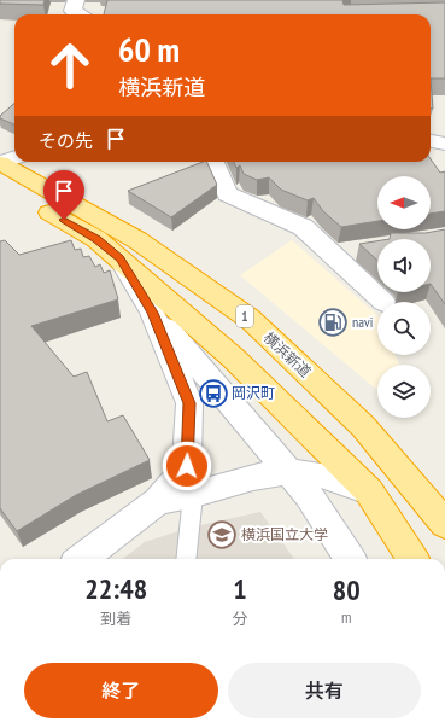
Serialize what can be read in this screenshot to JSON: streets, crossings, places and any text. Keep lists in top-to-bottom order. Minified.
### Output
{"streets":{"highway":["1","横浜新道"]},"places":{"fuel station":["navi"],"bus stop":["岡沢町"],"school or university":["横浜国立大学"]},"north":"left","page":{"turn":["60 m","横浜新道"],"then":"その先","eta":["22:48","到着","1","分","80","m"],"buttons":["終了","共有"]}}
